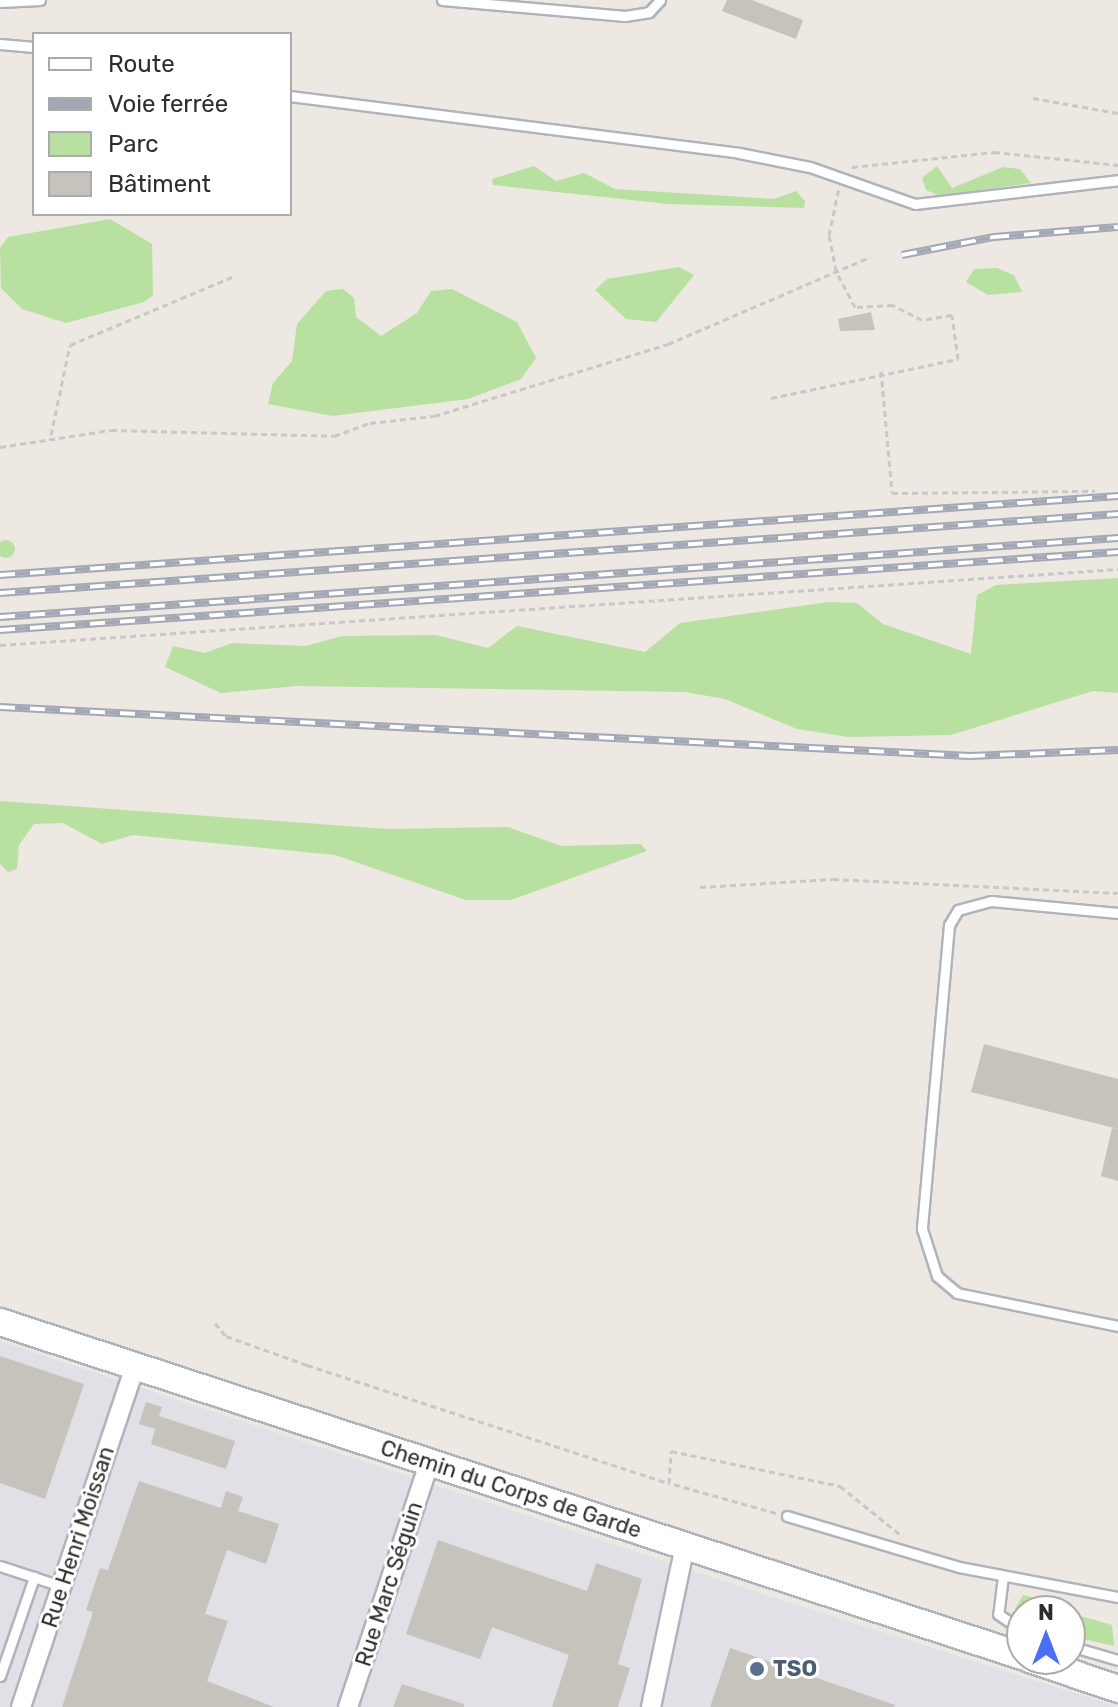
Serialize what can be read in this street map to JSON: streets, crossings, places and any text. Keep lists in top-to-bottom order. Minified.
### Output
{"streets":{"street":["Chemin du Corps de Garde","Rue Henri Moissan","Rue Marc Séguin"]},"crossings":[["Chemin du Corps de Garde","Rue Henri Moissan"],["Chemin du Corps de Garde","Rue Marc Séguin"]],"places":["TSO"],"legend":["Route","Voie ferrée","Parc","Bâtiment"],"north":"top"}
